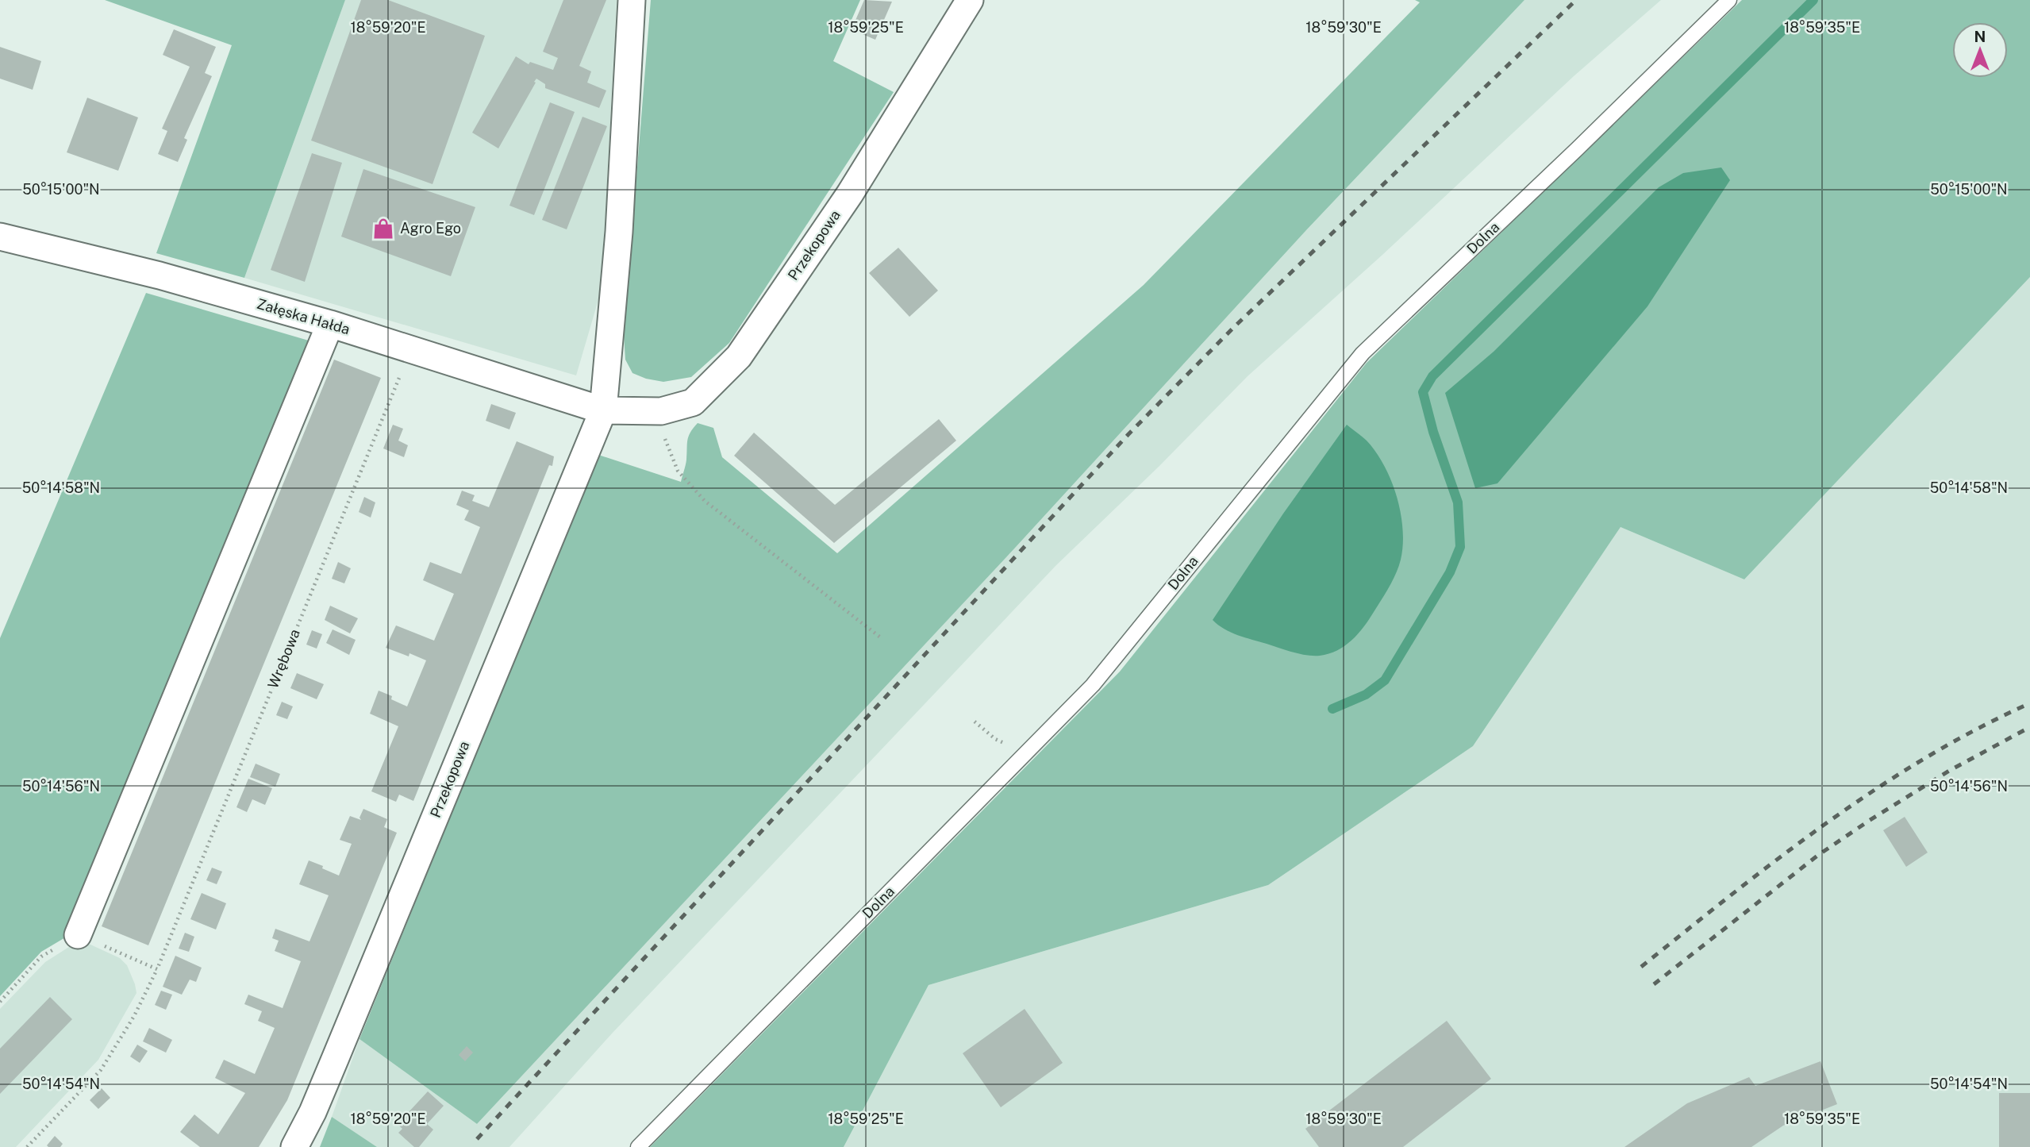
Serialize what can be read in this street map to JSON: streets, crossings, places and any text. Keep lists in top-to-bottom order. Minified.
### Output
{"streets":{"street":["Przekopowa","Załęska Hałda"],"lane":["Dolna"],"path":["Wrębowa"]},"crossings":[["Przekopowa","Załęska Hałda"],["Załęska Hałda","Wrębowa"]],"places":{"shop":["Agro Ego"]},"north":"top","coordinates":["18°59'20\"E","18°59'25\"E","18°59'30\"E","18°59'35\"E","50°15'00\"N","50°14'58\"N","50°14'56\"N","50°14'54\"N"]}
